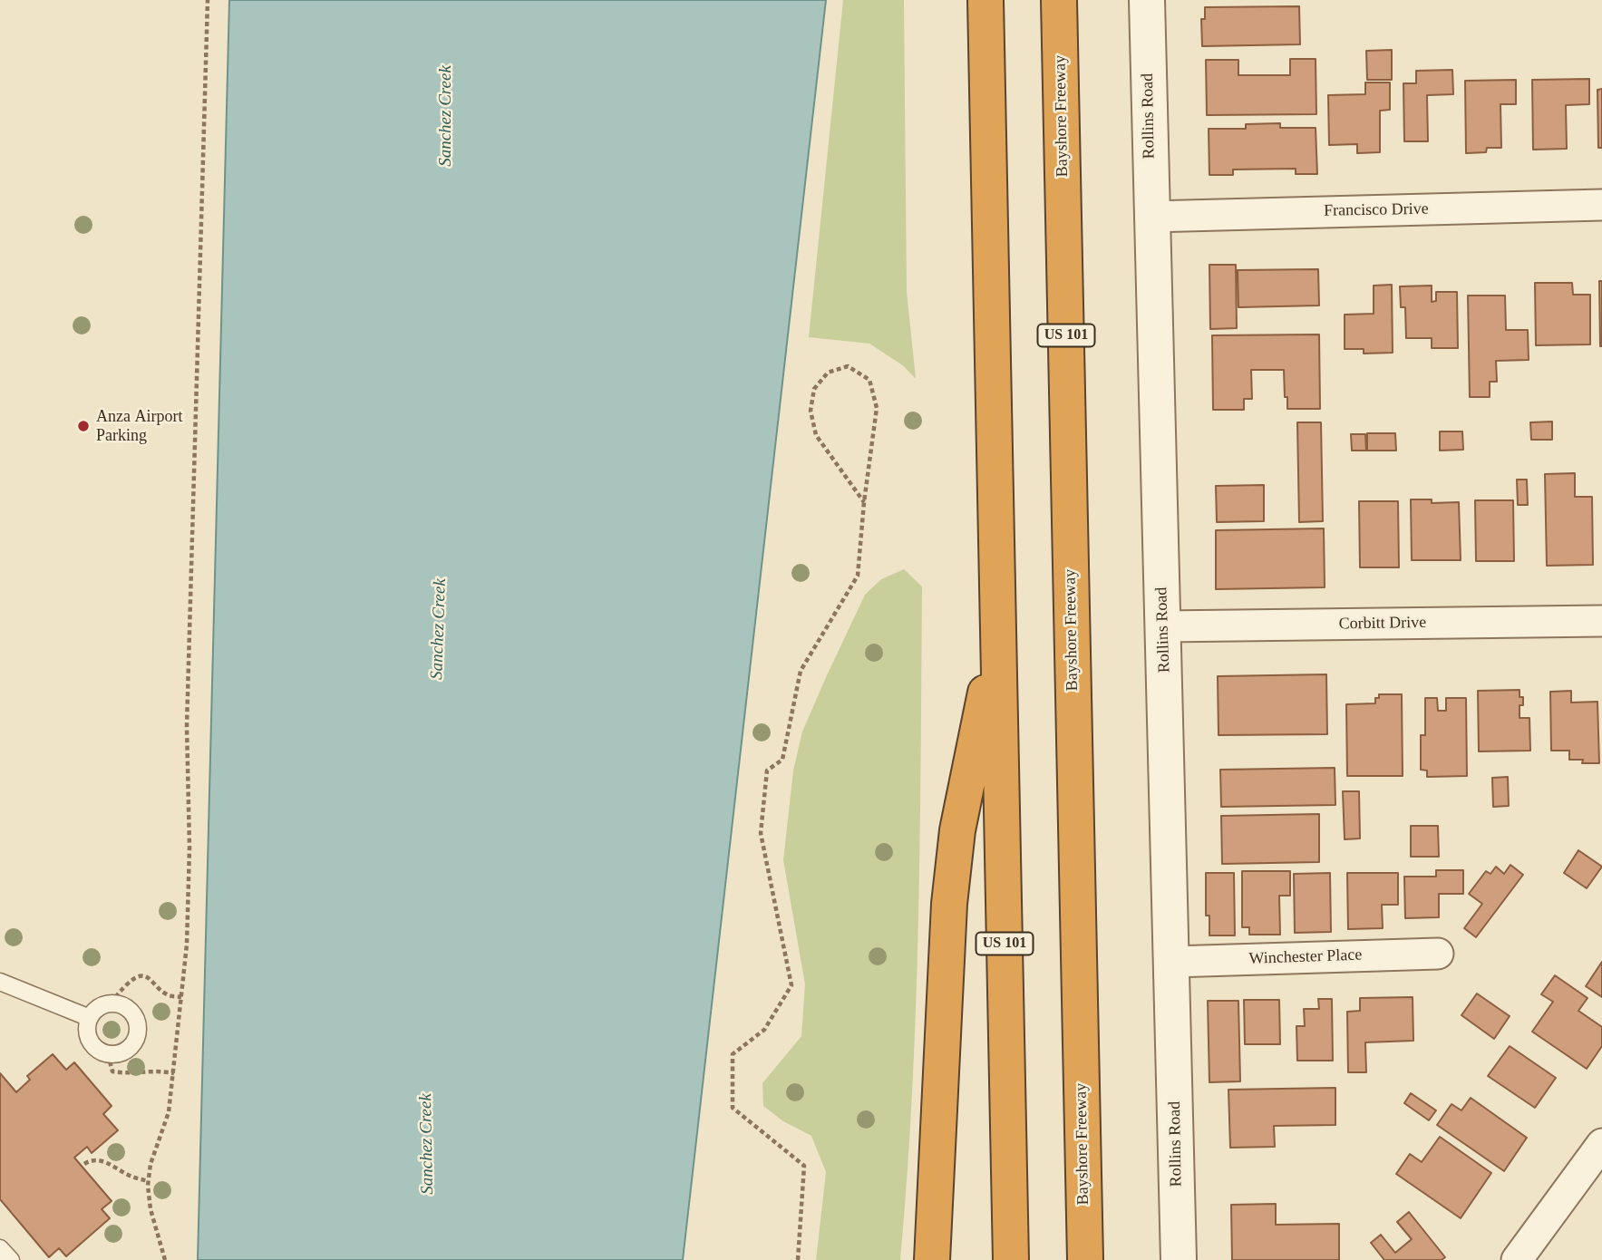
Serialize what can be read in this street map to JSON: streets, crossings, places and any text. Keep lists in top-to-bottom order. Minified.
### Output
{"streets":{"highway":["Bayshore Freeway","US 101"],"street":["Rollins Road","Francisco Drive","Corbitt Drive","Winchester Place"]},"crossings":[["Rollins Road","Francisco Drive"],["Rollins Road","Corbitt Drive"],["Rollins Road","Winchester Place"]],"water":["Sanchez Creek"],"places":["Anza Airport Parking"]}
